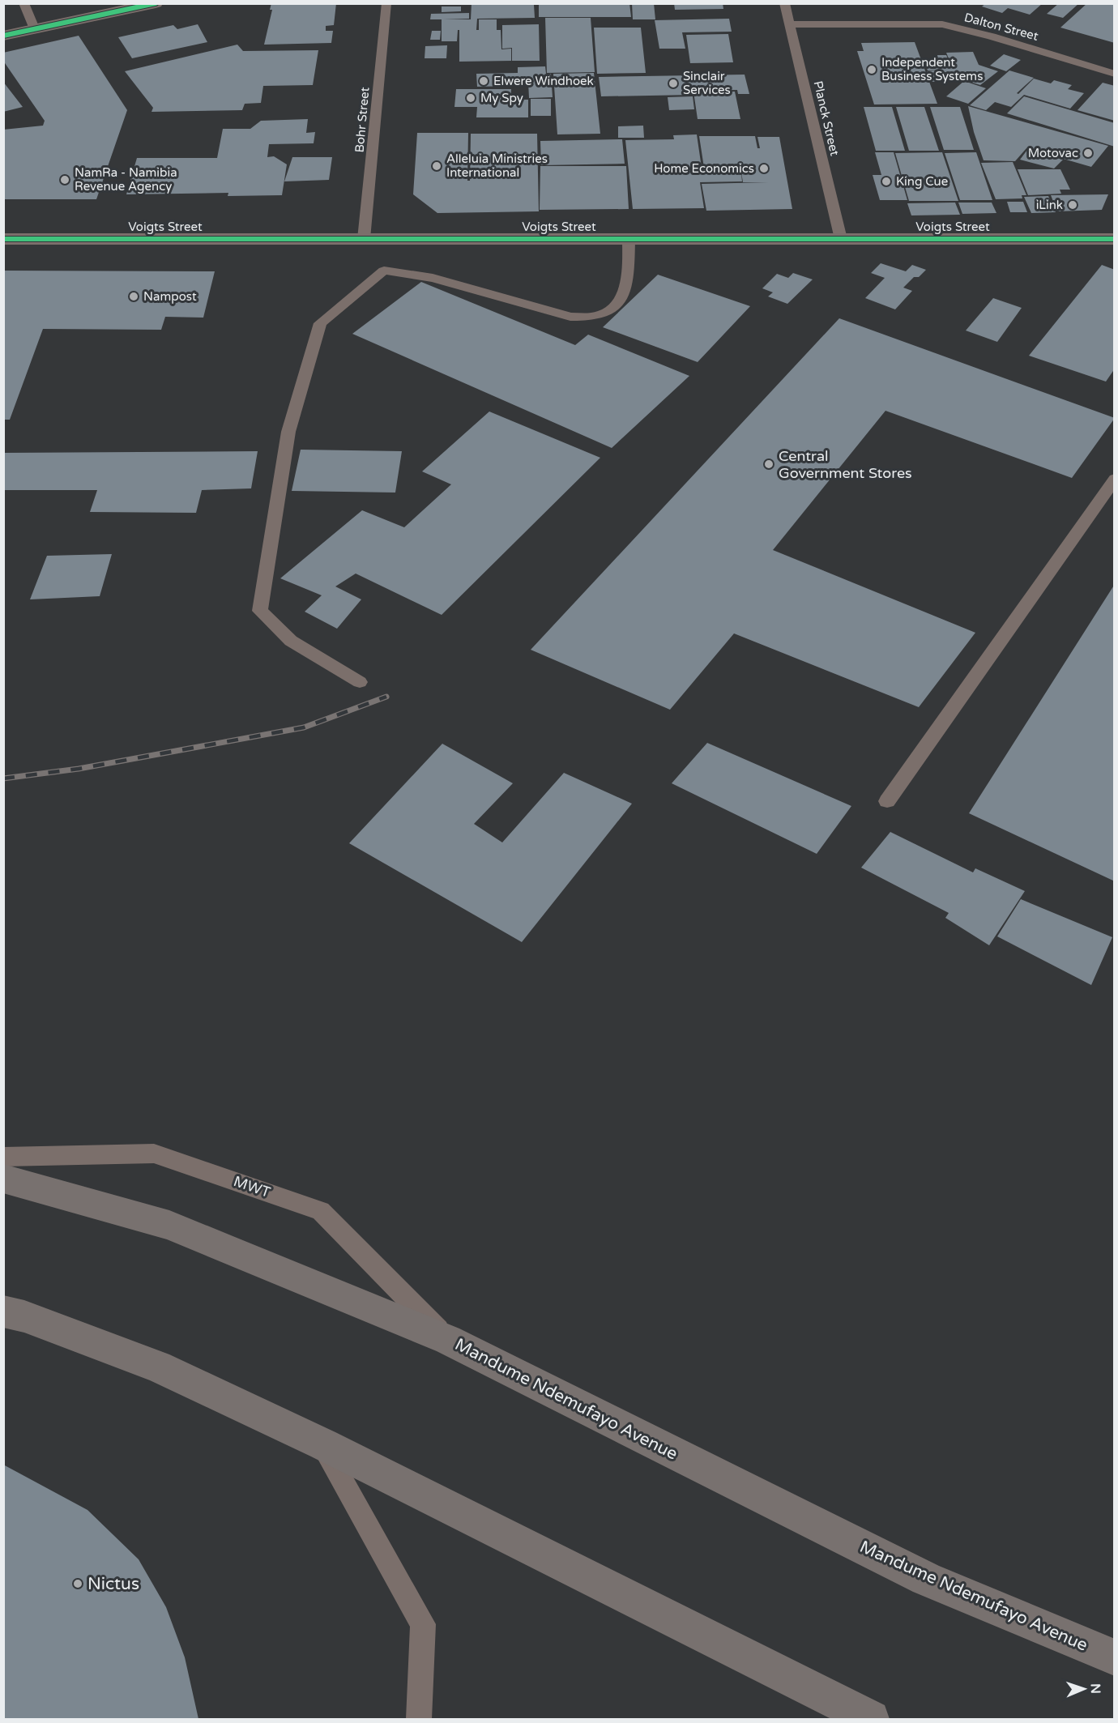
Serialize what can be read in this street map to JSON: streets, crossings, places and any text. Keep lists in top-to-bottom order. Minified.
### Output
{"streets":{"main road":["Mandume Ndemufayo Avenue"],"street":["Voigts Street"],"lane":["Dalton Street","Planck Street","Bohr Street","MWT"]},"crossings":[["Dalton Street","Planck Street"],["Planck Street","Voigts Street"],["Bohr Street","Voigts Street"],["MWT","Mandume Ndemufayo Avenue"]],"places":["Independent Business Systems","Elwere Windhoek","Sinclair Services","My Spy","Motovac","Alleluia Ministries International","Home Economics","NamRa - Namibia Revenue Agency","King Cue","iLink","Nampost","Central Government Stores","Nictus"],"north":"right"}
